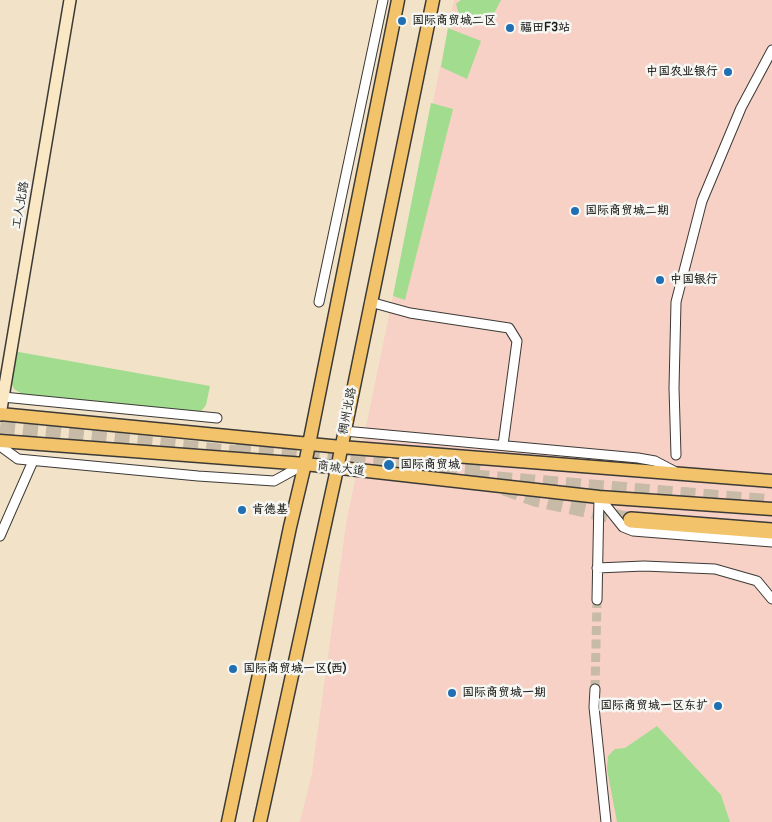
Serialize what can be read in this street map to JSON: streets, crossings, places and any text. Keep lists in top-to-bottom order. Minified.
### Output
{"streets":{"main road":["稠州北路","商城大道"],"street":["工人北路"]},"crossings":[["工人北路","商城大道"],["稠州北路","商城大道"]],"places":["国际商贸城二区","福田F3站","中国农业银行","国际商贸城二期","中国银行","国际商贸城","肯德基","国际商贸城一区(西)","国际商贸城一期","国际商贸城一区东扩"]}
